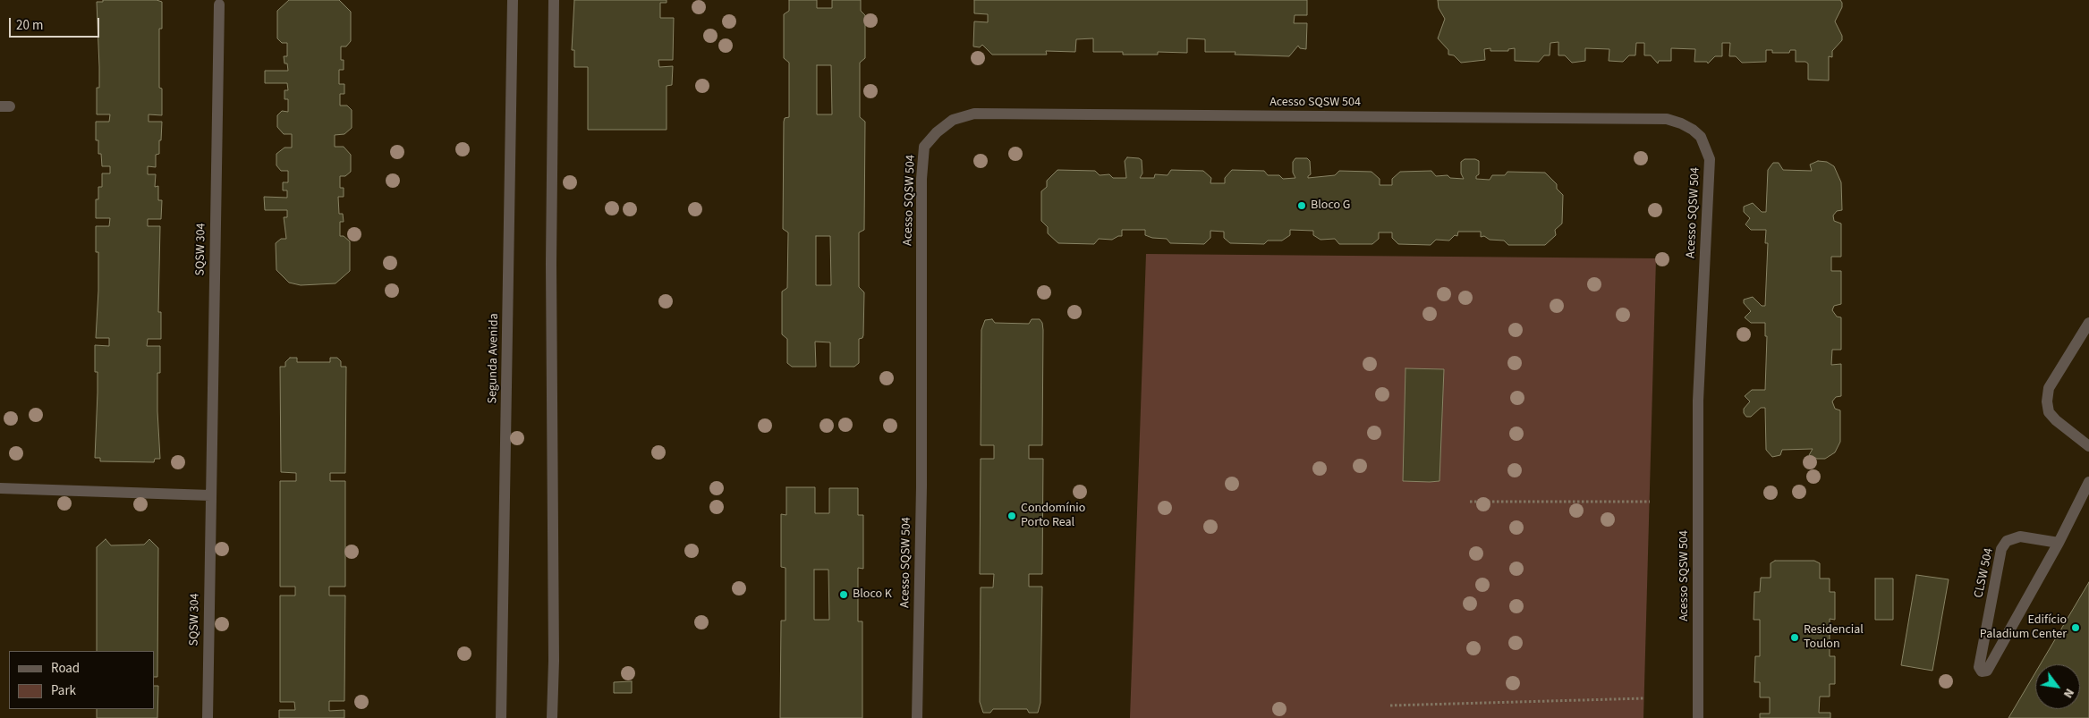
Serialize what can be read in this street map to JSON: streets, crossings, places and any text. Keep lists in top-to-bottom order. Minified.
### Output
{"streets":{"street":["Acesso SQSW 504","SQSW 304","Segunda Avenida","CLSW 504"]},"places":["Bloco G","Condomínio Porto Real","Bloco K","Edifício Paladium Center","Residencial Toulon"],"legend":["Road","Park"],"scale_bar":"20 m","north":"bottom right"}
